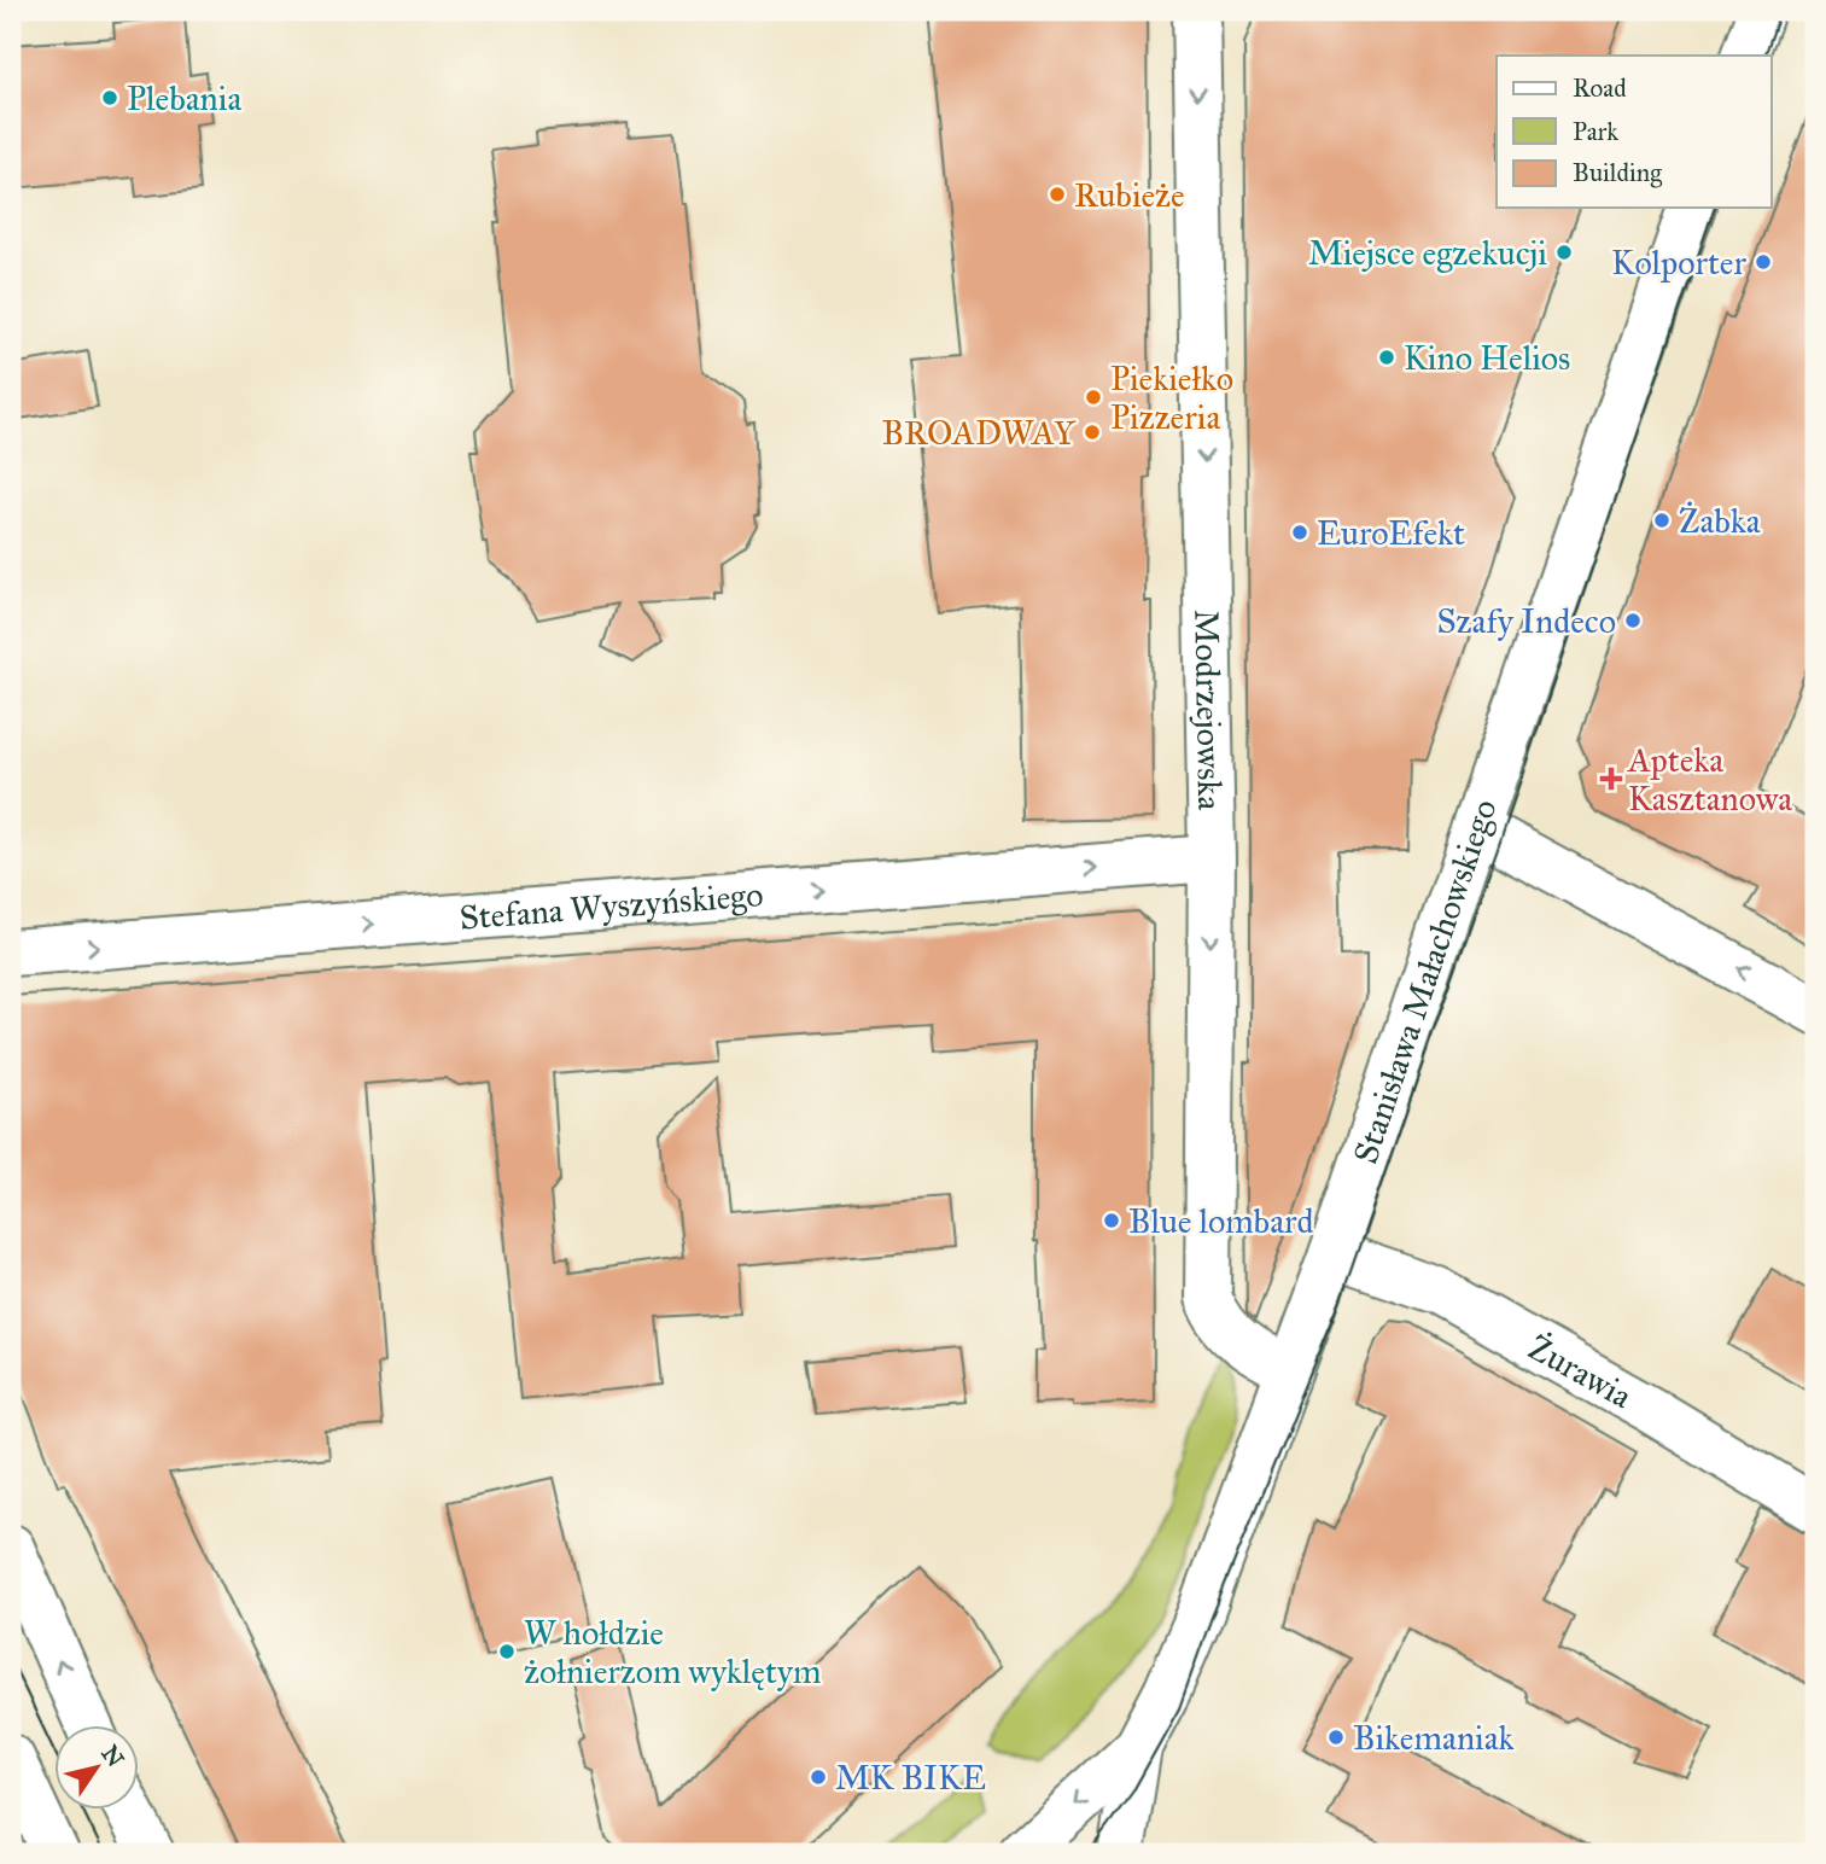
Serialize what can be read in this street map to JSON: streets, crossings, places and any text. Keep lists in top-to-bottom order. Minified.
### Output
{"streets":{"street":["Modrzejowska","Stefana Wyszyńskiego","Stanisława Małachowskiego","Żurawia"]},"crossings":[["Modrzejowska","Stefana Wyszyńskiego"],["Modrzejowska","Stanisława Małachowskiego"],["Stanisława Małachowskiego","Żurawia"]],"one_way":["Modrzejowska","Stefana Wyszyńskiego"],"places":{"other":["Plebania","Rubieże","Miejsce egzekucji","Kolporter","Kino Helios","Piekiełko Pizzeria","BROADWAY","Żabka","EuroEfekt","Szafy Indeco","Blue lombard","W hołdzie żołnierzom wyklętym","Bikemaniak","MK BIKE"],"health":["Apteka Kasztanowa"]},"legend":["Road","Park","Building"],"north":"top right"}
